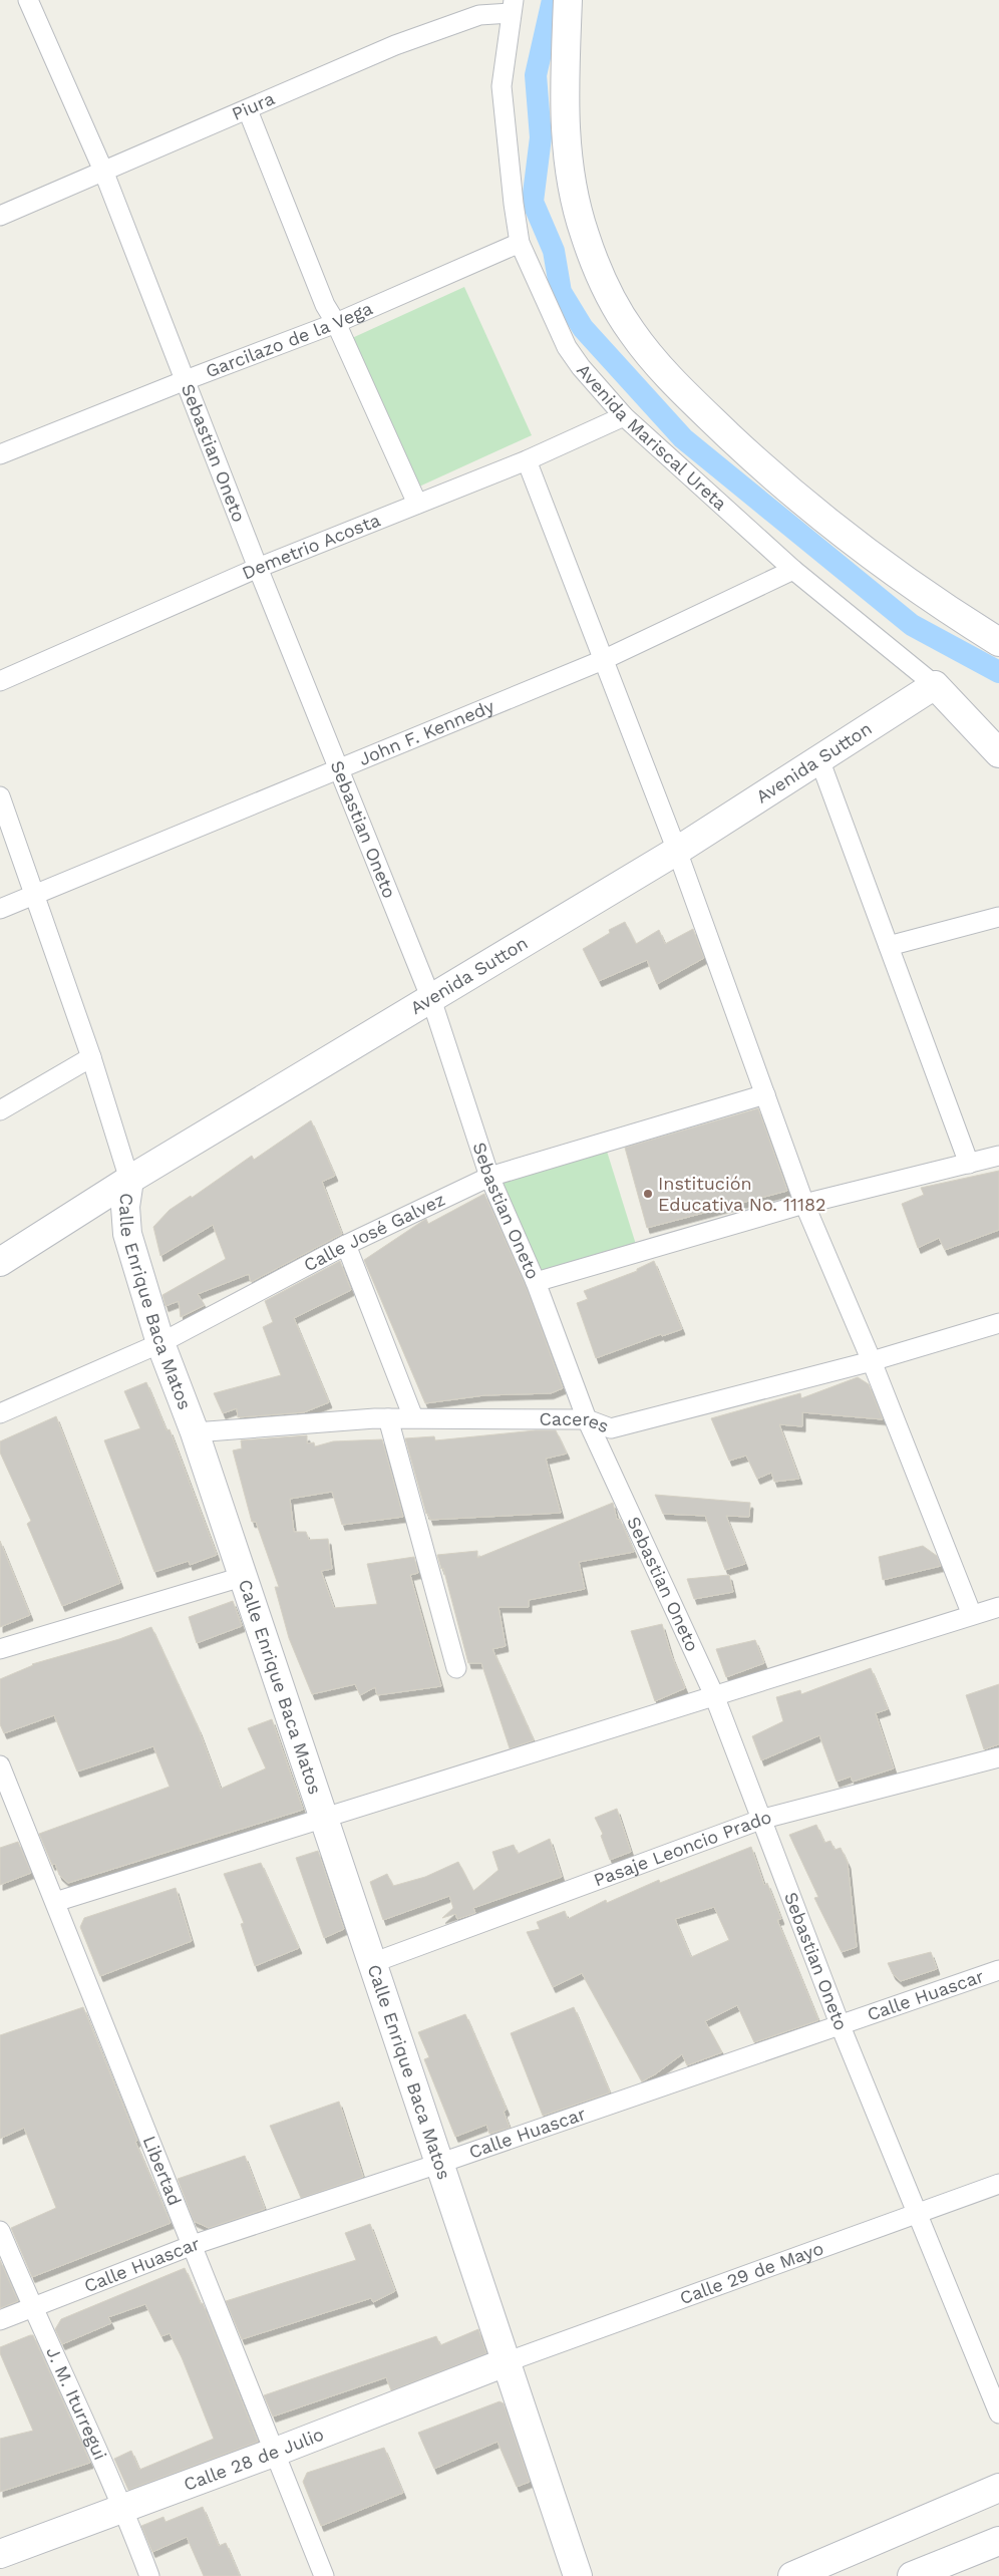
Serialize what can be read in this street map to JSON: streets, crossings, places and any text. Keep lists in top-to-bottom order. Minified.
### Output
{"streets":{"street":["Piura","Garcilazo de la Vega","Avenida Mariscal Ureta","Sebastian Oneto","Demetrio Acosta","John F. Kennedy","Avenida Sutton","Calle José Galvez","Calle Enrique Baca Matos","Caceres","Pasaje Leoncio Prado","Calle Huascar","Libertad","Calle 29 de Mayo","J. M. Iturregui","Calle 28 de Julio"]},"crossings":[["Piura","Avenida Mariscal Ureta"],["Piura","Sebastian Oneto"],["Garcilazo de la Vega","Avenida Mariscal Ureta"],["Garcilazo de la Vega","Sebastian Oneto"],["Avenida Mariscal Ureta","Demetrio Acosta"],["Avenida Mariscal Ureta","John F. Kennedy"],["Avenida Mariscal Ureta","Avenida Sutton"],["Sebastian Oneto","Demetrio Acosta"],["Sebastian Oneto","John F. Kennedy"],["Sebastian Oneto","Avenida Sutton"],["Sebastian Oneto","Calle José Galvez"],["Sebastian Oneto","Caceres"],["Sebastian Oneto","Pasaje Leoncio Prado"],["Sebastian Oneto","Calle Huascar"],["Sebastian Oneto","Calle 29 de Mayo"],["John F. Kennedy","Calle Enrique Baca Matos"],["Avenida Sutton","Calle Enrique Baca Matos"],["Calle José Galvez","Calle Enrique Baca Matos"],["Calle Enrique Baca Matos","Caceres"],["Calle Enrique Baca Matos","Pasaje Leoncio Prado"],["Calle Enrique Baca Matos","Calle Huascar"],["Calle Enrique Baca Matos","Calle 29 de Mayo"],["Calle Enrique Baca Matos","Calle 28 de Julio"],["Calle Huascar","Libertad"],["Calle Huascar","J. M. Iturregui"],["Libertad","Calle 28 de Julio"],["Calle 29 de Mayo","Calle 28 de Julio"],["J. M. Iturregui","Calle 28 de Julio"]],"places":["Institución Educativa No. 11182"]}
